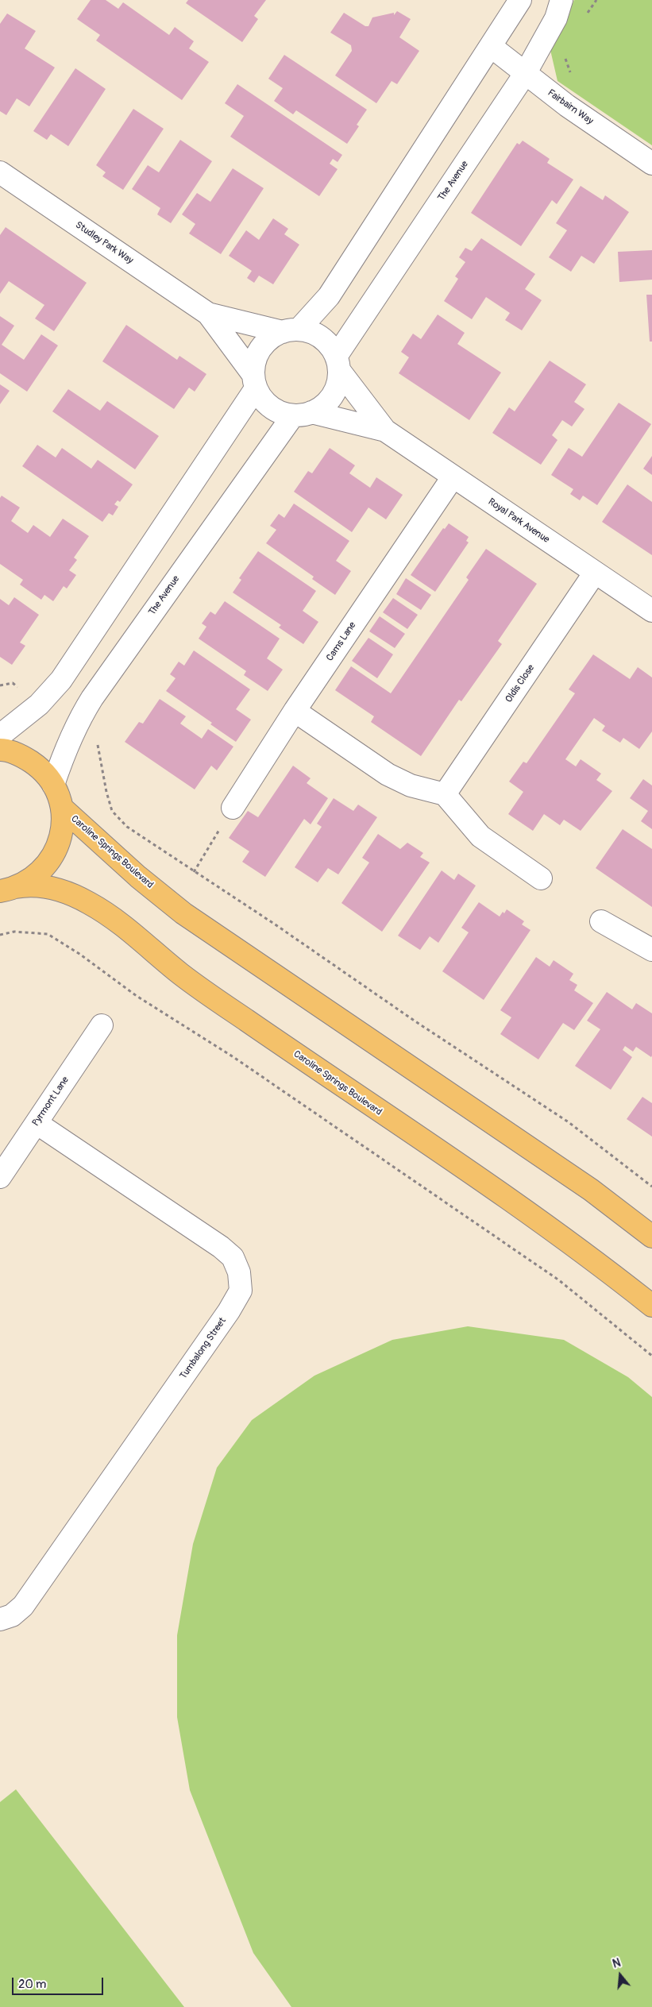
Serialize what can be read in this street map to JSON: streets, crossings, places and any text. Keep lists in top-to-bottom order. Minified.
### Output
{"streets":{"main road":["Caroline Springs Boulevard"],"street":["Fairbairn Way","The Avenue","Studley Park Way","Royal Park Avenue","Cams Lane","Oldis Close","Pyrmont Lane","Tumbalong Street"]},"crossings":[["Fairbairn Way","The Avenue"],["The Avenue","Studley Park Way"],["The Avenue","Royal Park Avenue"],["Studley Park Way","Royal Park Avenue"],["Royal Park Avenue","Cams Lane"],["Royal Park Avenue","Oldis Close"],["Pyrmont Lane","Tumbalong Street"]],"scale_bar":"20 m","north":"top"}
